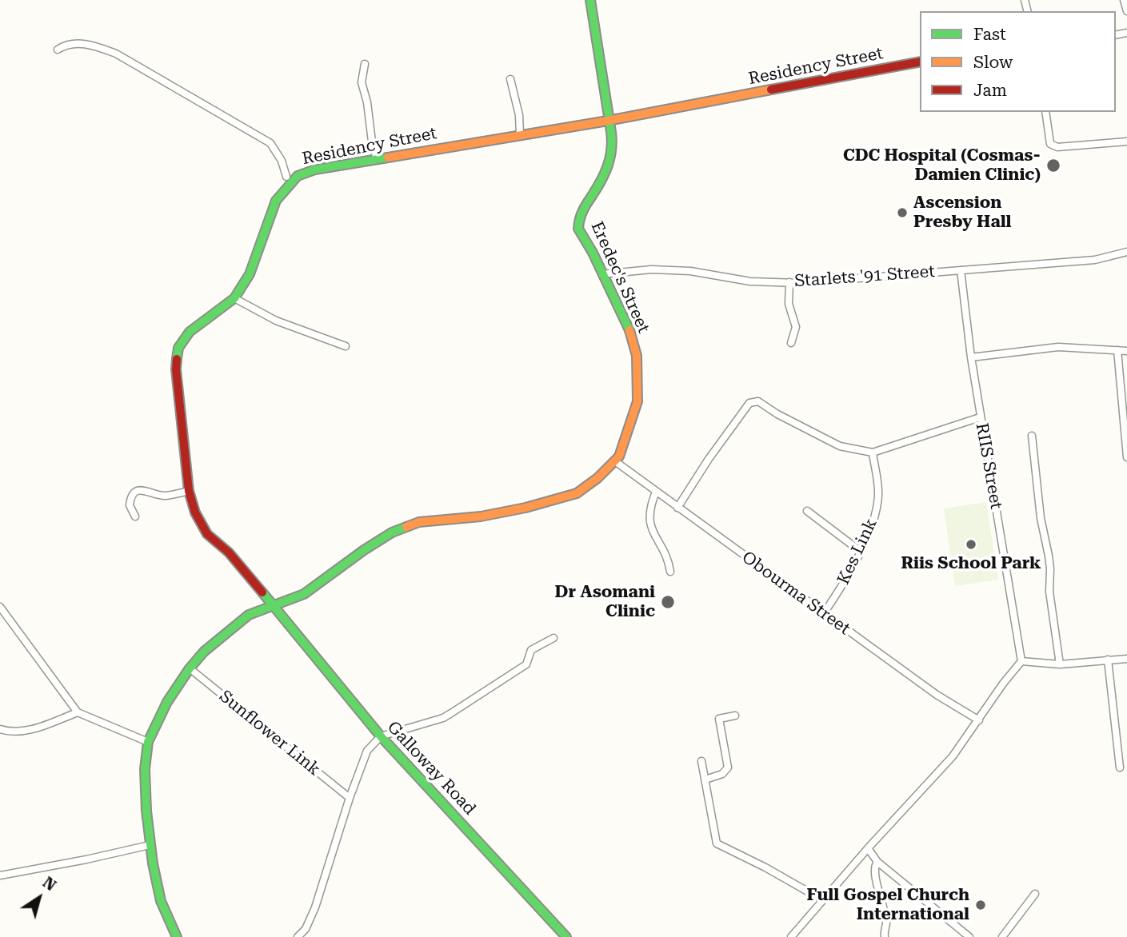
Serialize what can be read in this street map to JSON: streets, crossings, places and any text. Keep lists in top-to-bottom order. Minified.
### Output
{"streets":{"street":["Residency Street","Starlets '91 Street","Eredec's Street","RIIS Street","Kes Link","Obourma Street","Sunflower Link","Galloway Road"]},"crossings":[["Residency Street","Eredec's Street"],["Residency Street","Galloway Road"],["Starlets '91 Street","Eredec's Street"],["Starlets '91 Street","RIIS Street"],["Eredec's Street","Obourma Street"],["Eredec's Street","Sunflower Link"],["Kes Link","Obourma Street"]],"places":["CDC Hospital (Cosmas- Damien Clinic)","Ascension Presby Hall","Riis School Park","Dr Asomani Clinic","Full Gospel Church International"],"legend":["Fast","Slow","Jam"],"north":"top right"}
